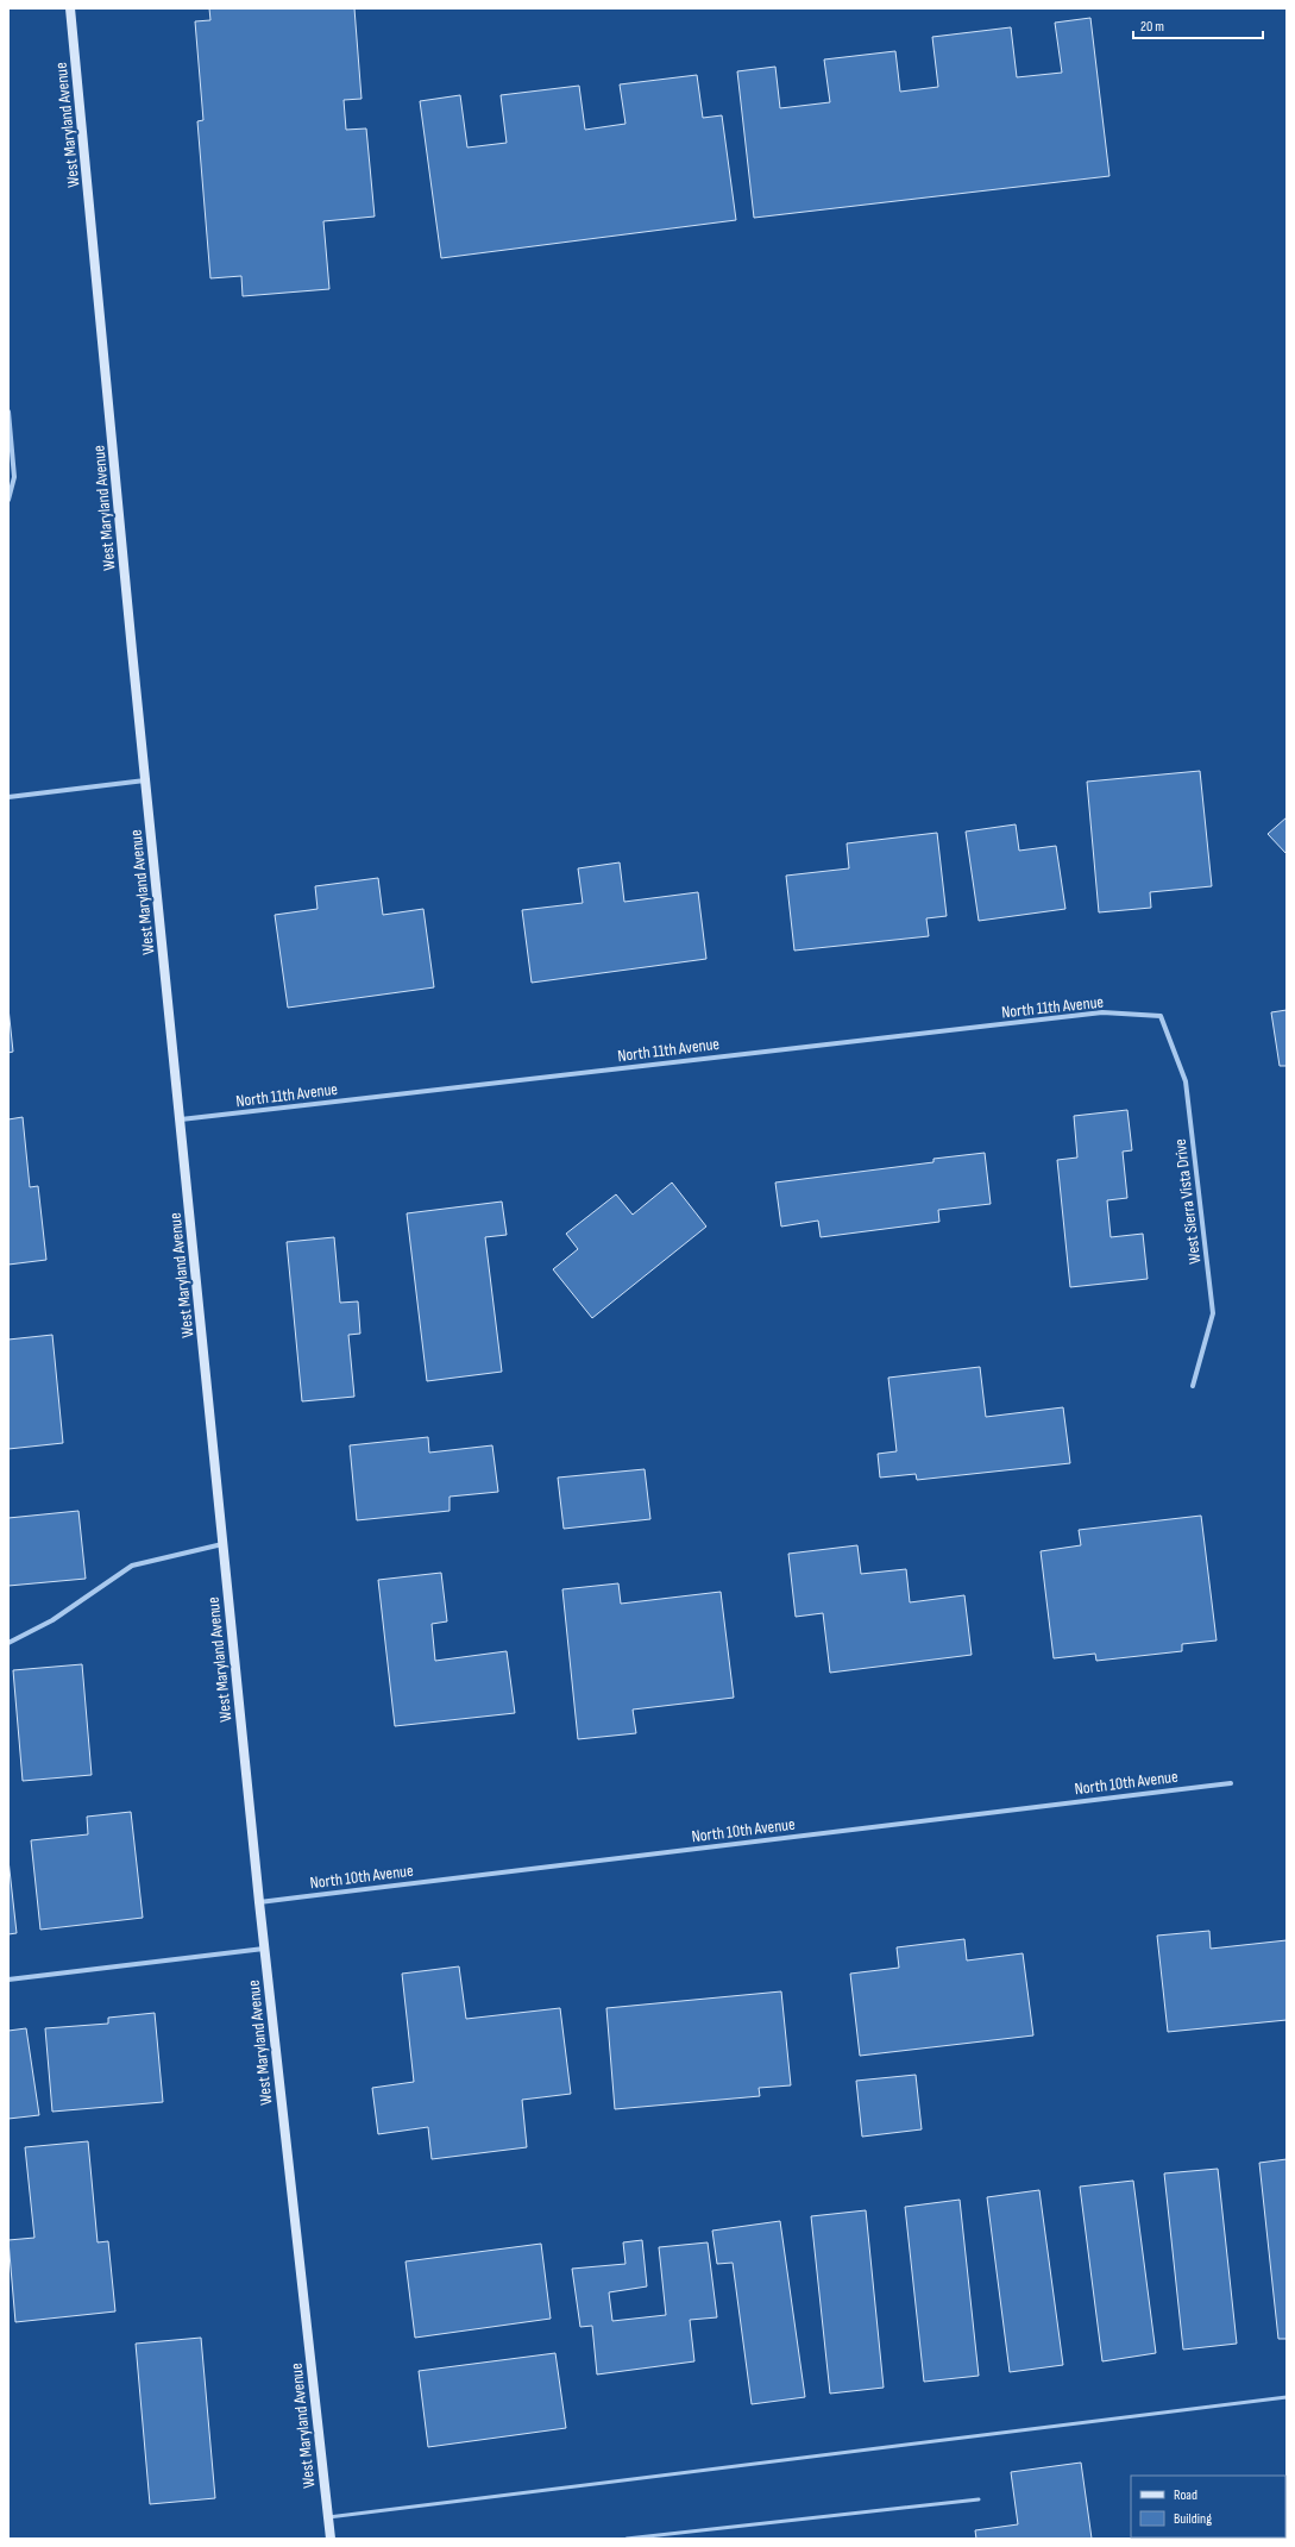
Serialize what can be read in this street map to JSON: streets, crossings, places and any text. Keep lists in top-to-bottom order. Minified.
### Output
{"streets":{"street":["West Maryland Avenue","North 11th Avenue","West Sierra Vista Drive","North 10th Avenue"]},"crossings":[["West Maryland Avenue","North 11th Avenue"],["West Maryland Avenue","North 10th Avenue"],["North 11th Avenue","West Sierra Vista Drive"]],"legend":["Road","Building"],"scale_bar":"20 m"}
